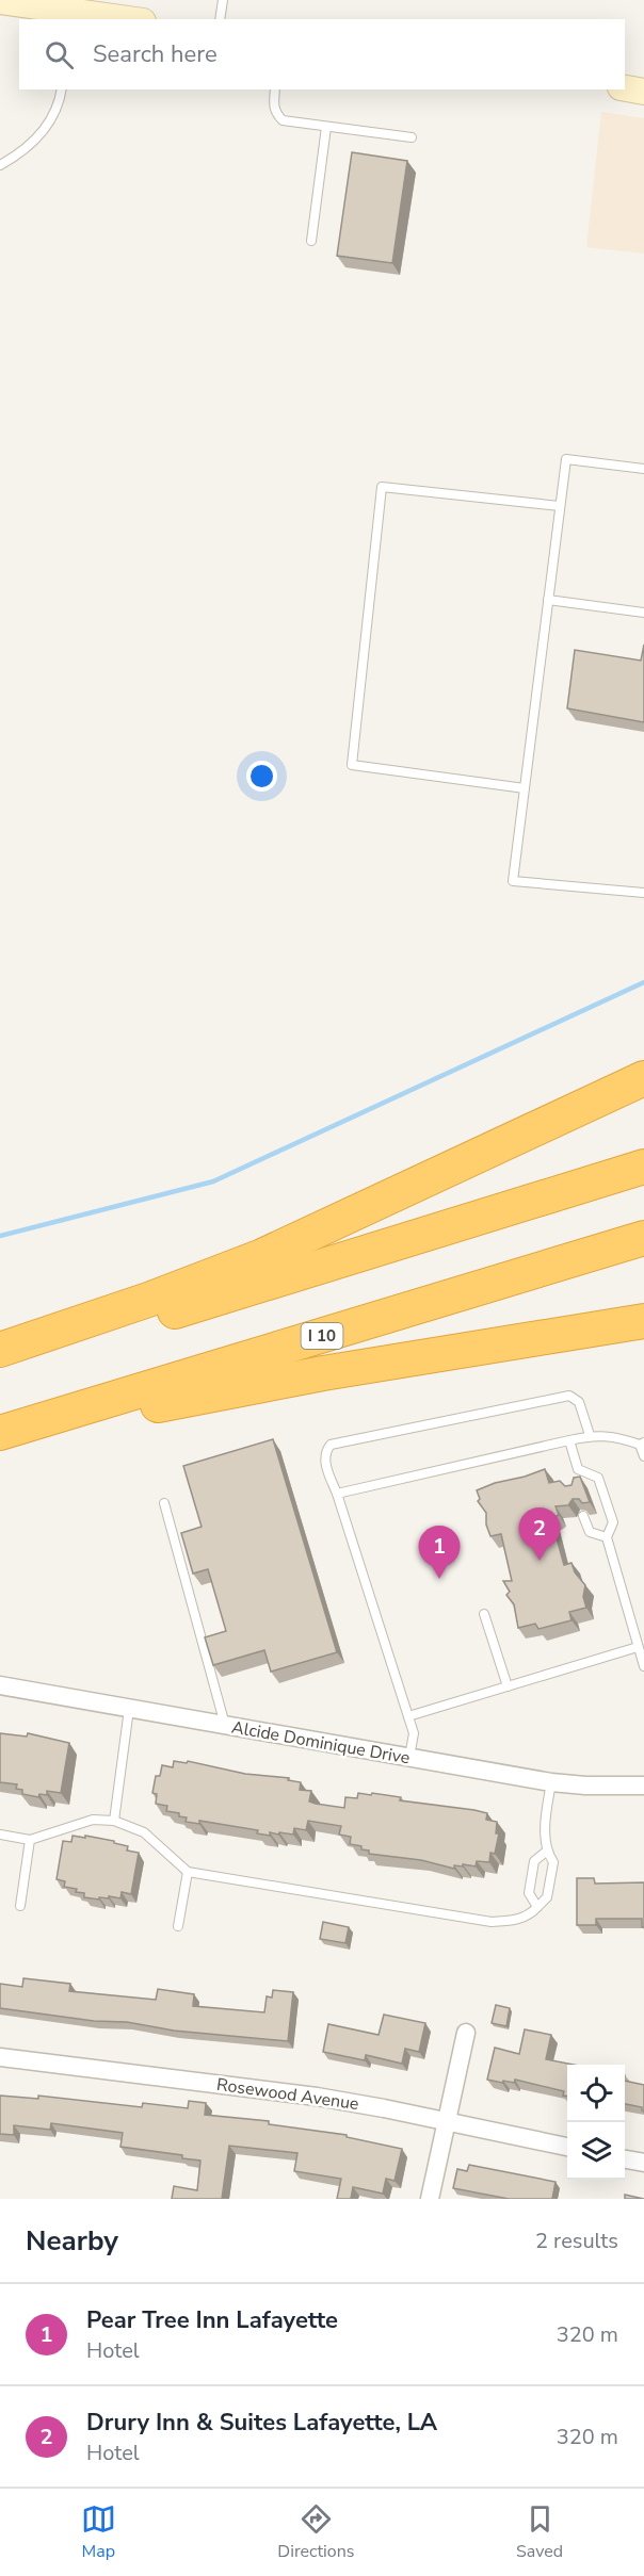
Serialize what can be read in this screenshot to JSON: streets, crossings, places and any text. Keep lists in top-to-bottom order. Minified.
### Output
{"streets":{"highway":["I 10"],"street":["Alcide Dominique Drive","Rosewood Avenue"]},"page":{"search":"Search here","pins":["2","1"],"heading":["Nearby","2 results"],"list":[{"mark":"1","name":"Pear Tree Inn Lafayette","note":"Hotel","value":"320 m"},{"mark":"2","name":"Drury Inn & Suites Lafayette, LA","note":"Hotel","value":"320 m"}],"nav":["Map","Directions","Saved"]}}
